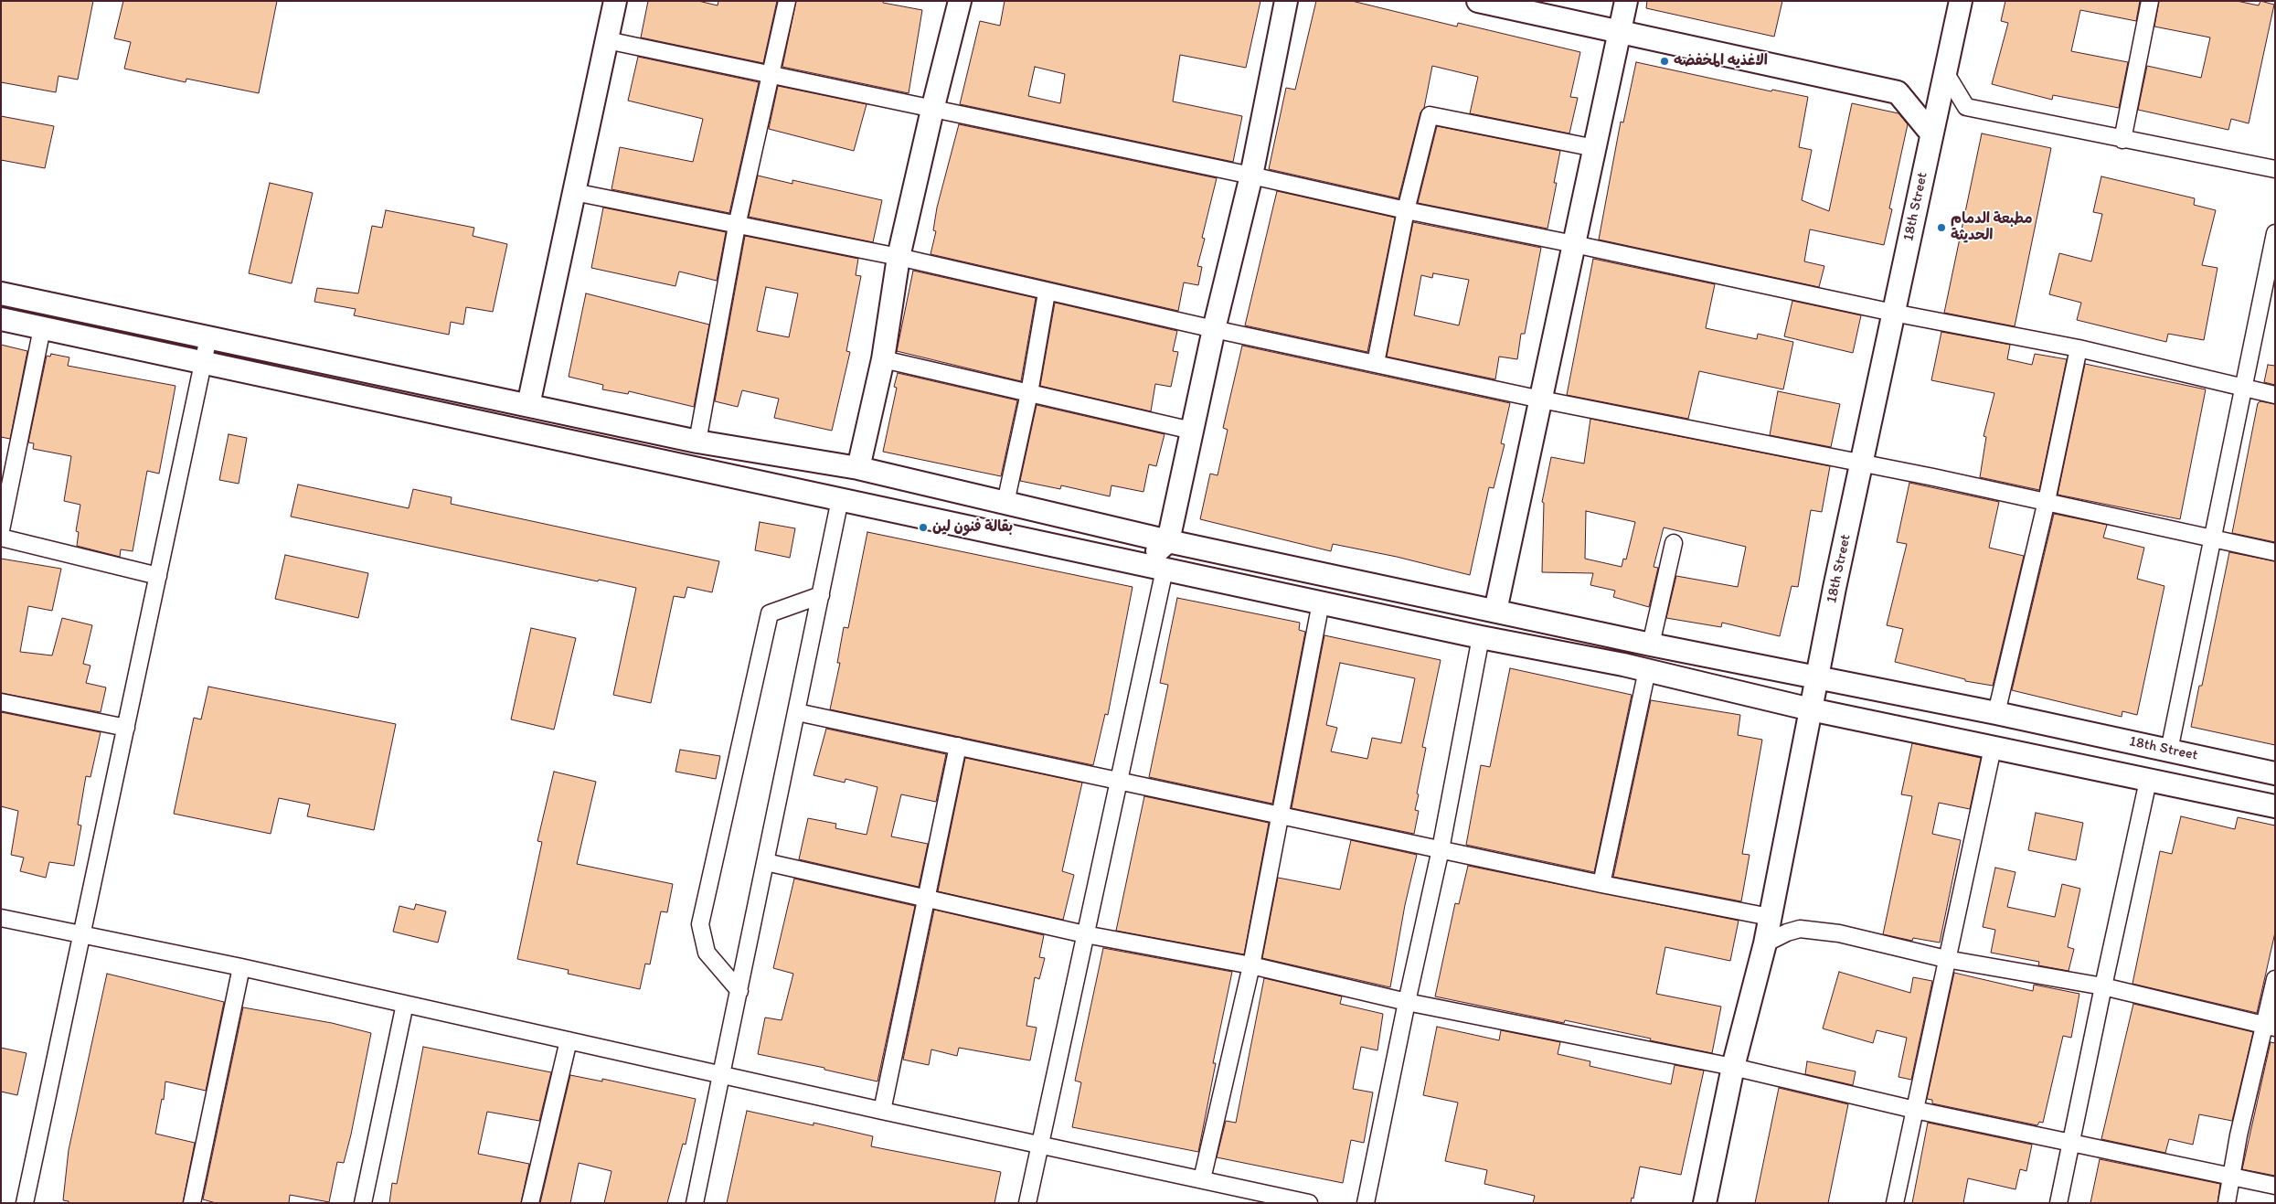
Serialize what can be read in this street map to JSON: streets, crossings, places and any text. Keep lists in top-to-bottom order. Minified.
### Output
{"streets":{"street":["18th Street"]},"places":["الاغذيه المخفضه","مطبعة الدمام الحديثة","بقالة فنون لين"]}
